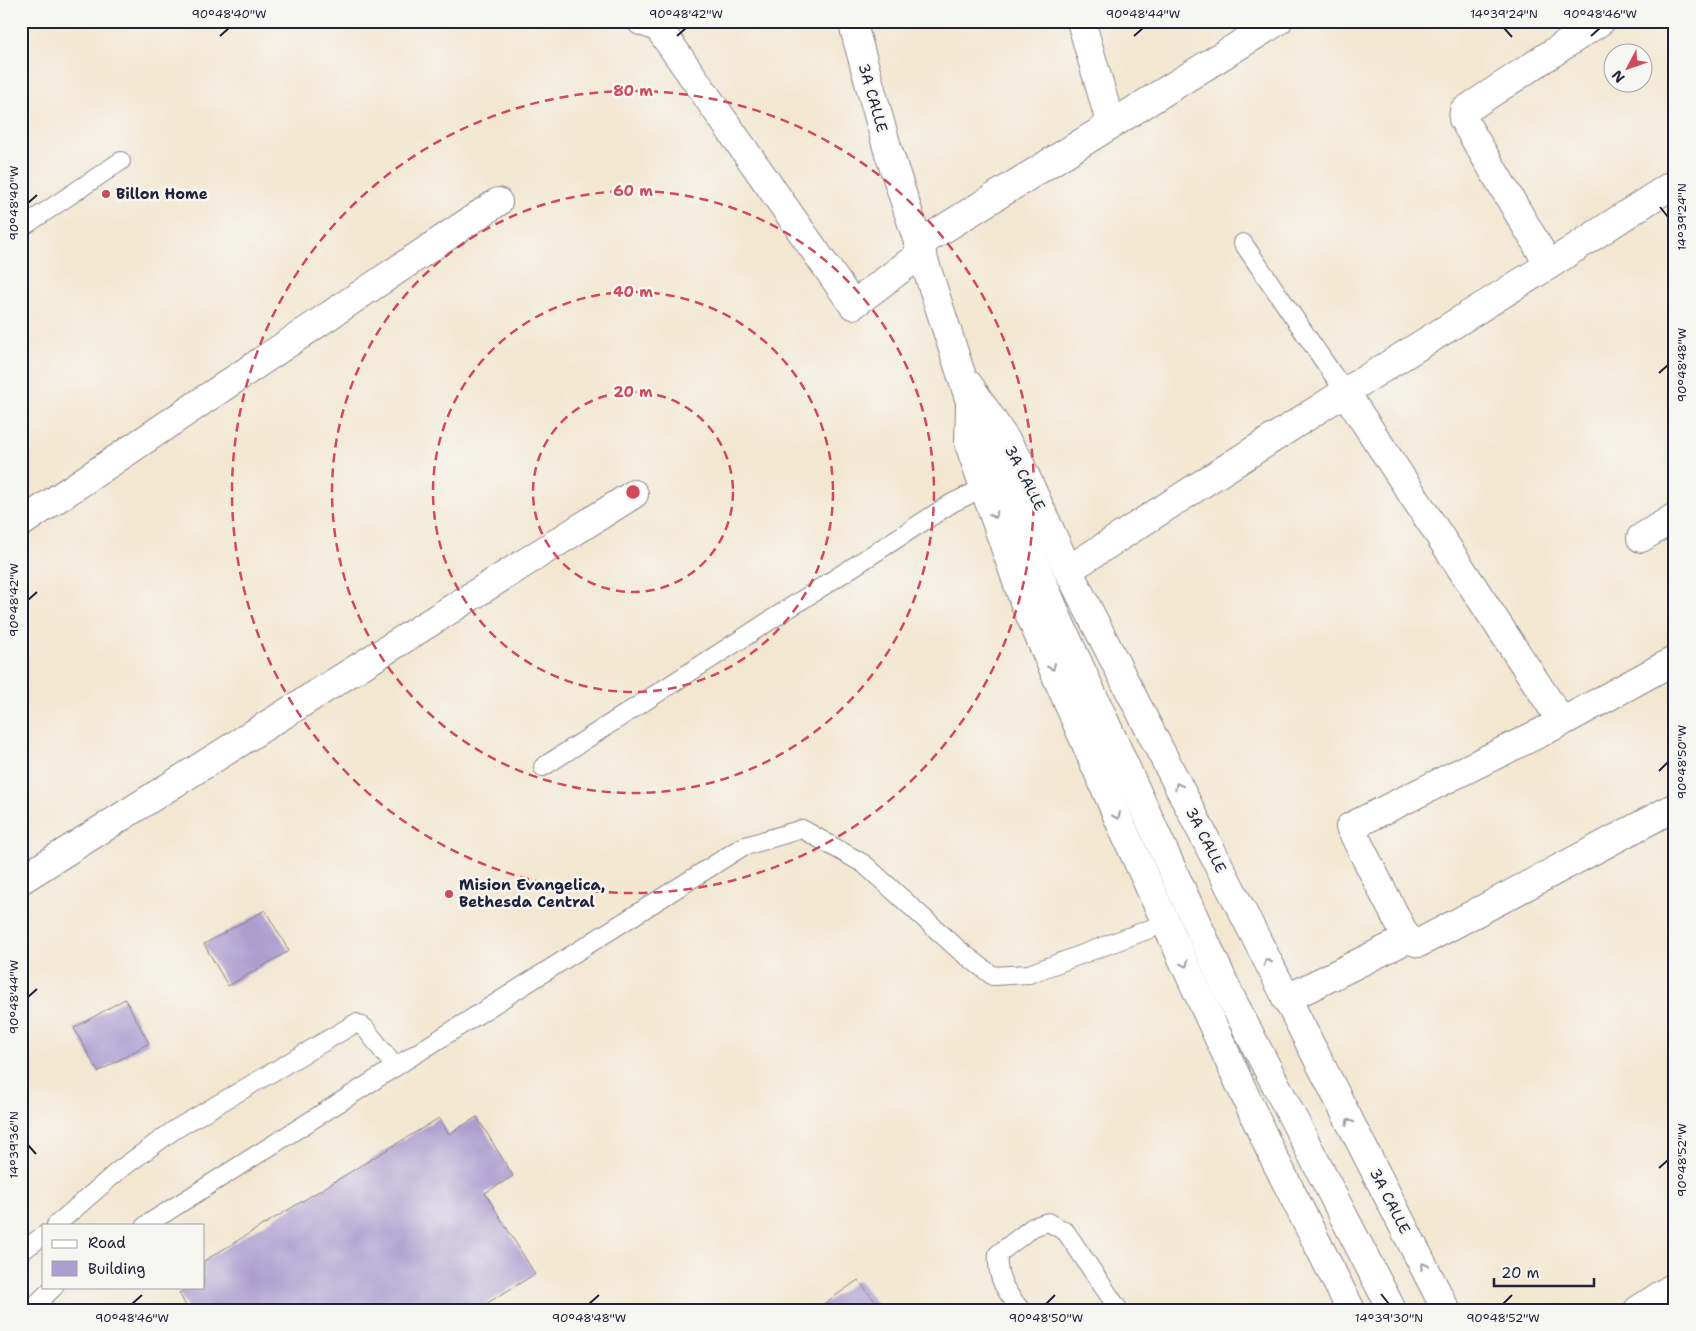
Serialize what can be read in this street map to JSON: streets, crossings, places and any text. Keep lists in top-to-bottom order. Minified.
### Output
{"streets":{"street":["3A CALLE"]},"places":["Billon Home","Mision Evangelica, Bethesda Central"],"legend":["Road","Building"],"scale_bar":"20 m","north":"bottom left","coordinates":["90°48'40\"W","90°48'42\"W","90°48'44\"W","14°39'24\"N","90°48'46\"W","90°48'48\"W","90°48'50\"W","14°39'36\"N","90°48'52\"W","14°39'30\"N"],"rings":["80 m","60 m","40 m","20 m"]}
